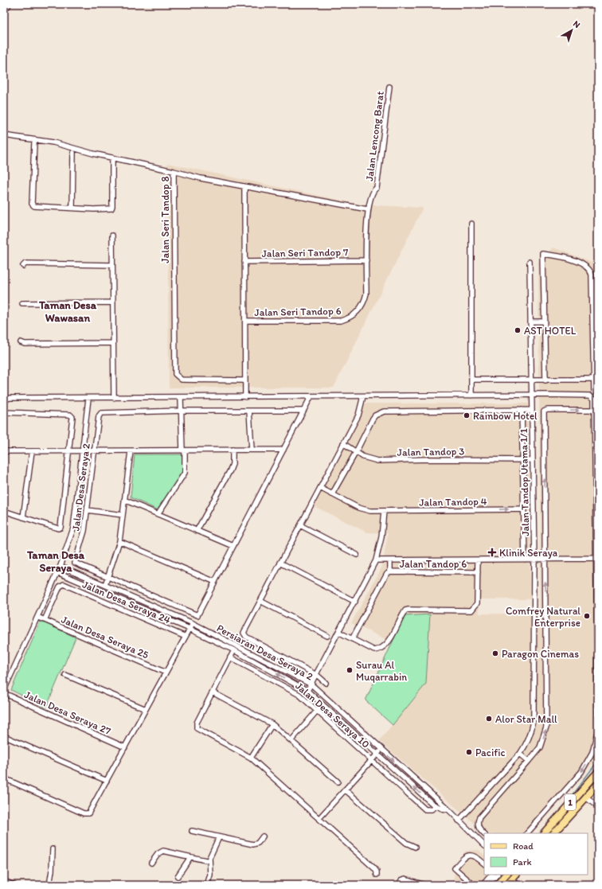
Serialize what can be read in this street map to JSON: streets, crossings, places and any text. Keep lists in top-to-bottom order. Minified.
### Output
{"streets":{"main road":["1"],"street":["Jalan Lencong Barat","Jalan Seri Tandop 8","Jalan Seri Tandop 7","Jalan Seri Tandop 6","Jalan Tandop 3","Jalan Tandop Utama 1/1","Jalan Desa Seraya 2","Jalan Tandop 4","Jalan Tandop 6","Jalan Desa Seraya 24","Jalan Desa Seraya 25","Persiaran Desa Seraya 2","Jalan Desa Seraya 27","Jalan Desa Seraya 10"]},"crossings":[["Jalan Lencong Barat","Jalan Seri Tandop 6"],["Jalan Seri Tandop 8","Jalan Seri Tandop 6"],["Jalan Seri Tandop 7","Jalan Seri Tandop 6"],["Jalan Tandop 3","Jalan Tandop Utama 1/1"],["Jalan Tandop Utama 1/1","Persiaran Desa Seraya 2"],["Jalan Desa Seraya 24","Jalan Desa Seraya 25"],["Persiaran Desa Seraya 2","Jalan Desa Seraya 10"]],"one_way":["Jalan Tandop 4"],"districts":["Taman Desa Wawasan","Taman Desa Seraya"],"places":{"other":["AST HOTEL","Rainbow Hotel","Comfrey Natural Enterprise","Paragon Cinemas","Surau Al Muqarrabin","Alor Star Mall","Pacific"],"health":["Klinik Seraya"]},"legend":["Road","Park"],"north":"top right"}
